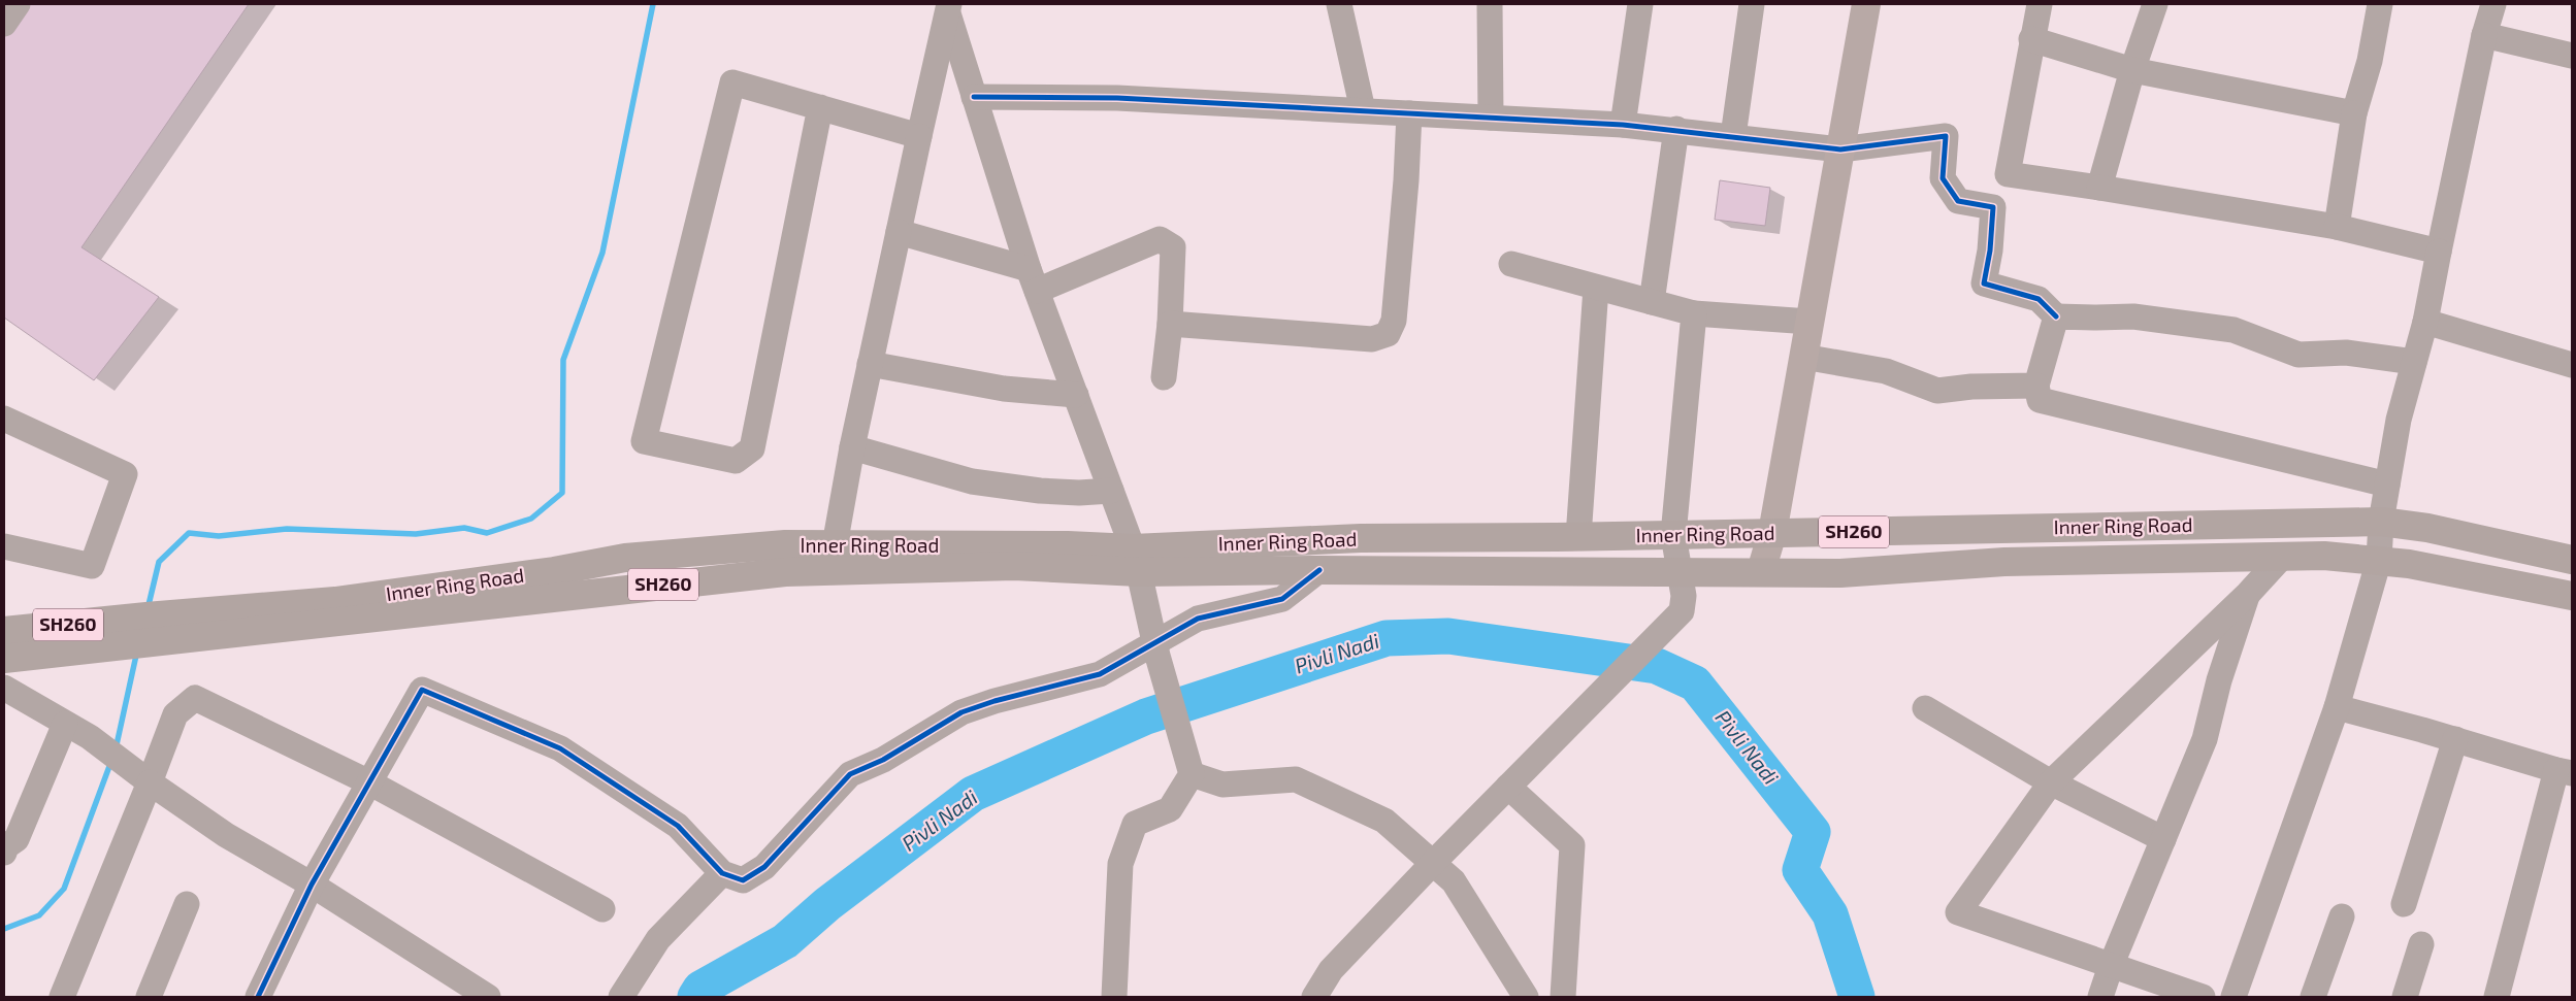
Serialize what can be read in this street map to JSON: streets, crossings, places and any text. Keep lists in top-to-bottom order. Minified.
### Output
{"streets":{"highway":["Inner Ring Road","SH260"]},"water":["Pivli Nadi"]}
